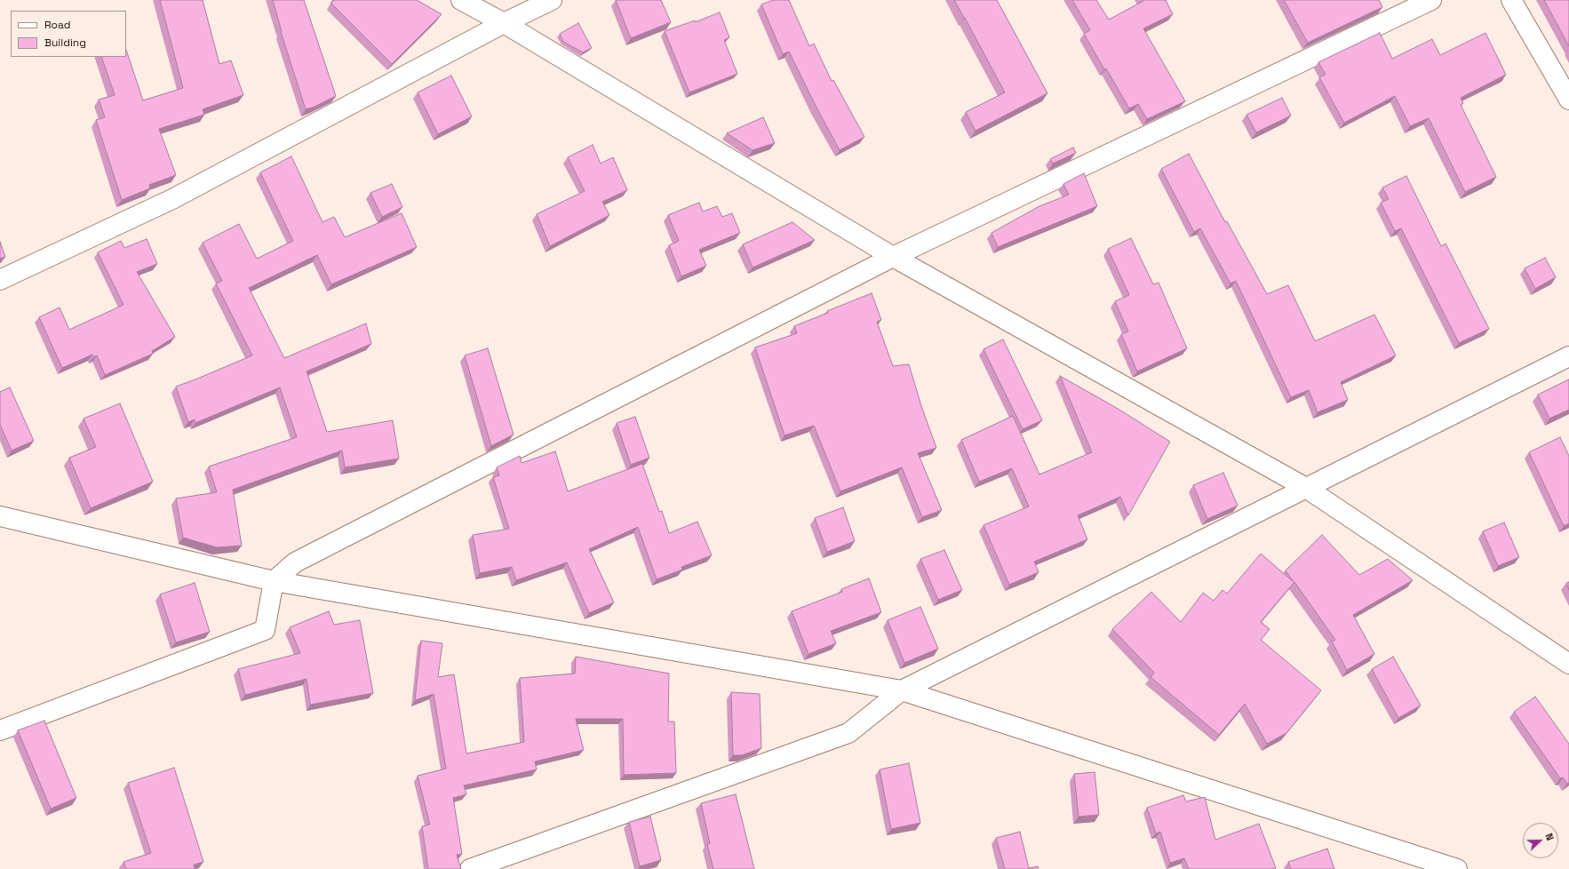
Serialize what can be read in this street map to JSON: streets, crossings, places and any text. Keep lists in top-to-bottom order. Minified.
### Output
{"legend":["Road","Building"],"north":"right"}
